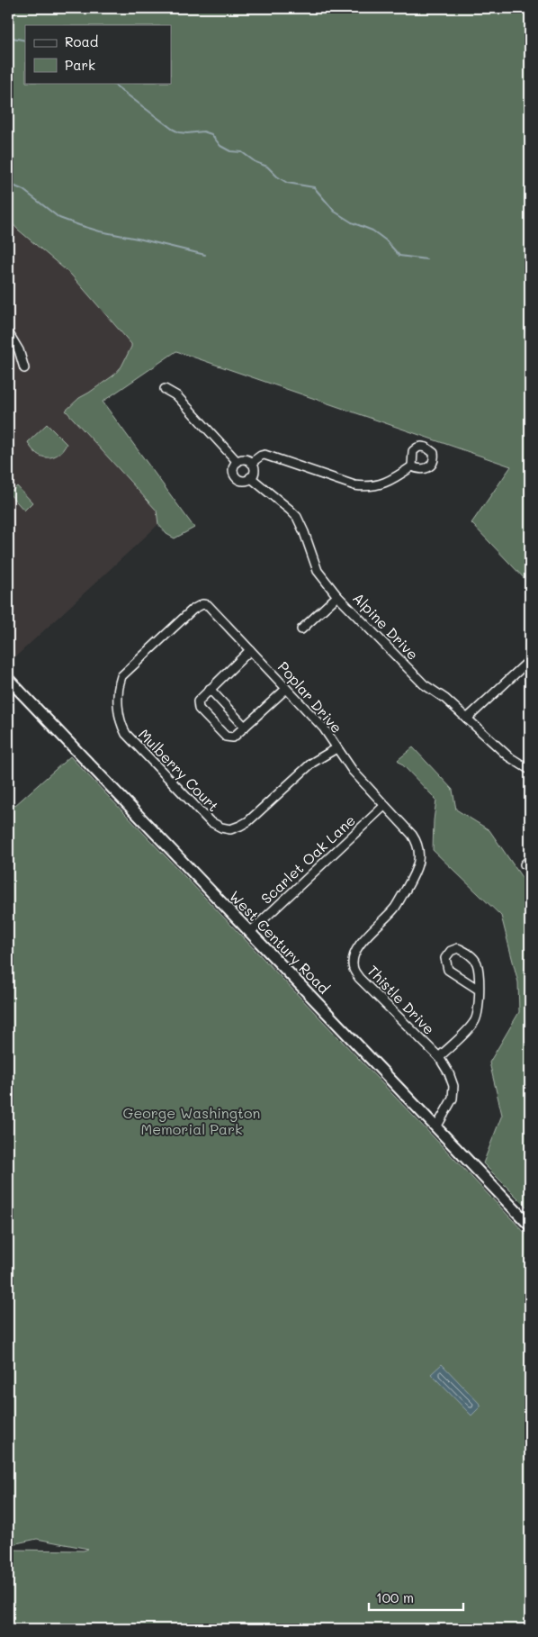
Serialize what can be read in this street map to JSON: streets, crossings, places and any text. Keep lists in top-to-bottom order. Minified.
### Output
{"streets":{"main road":["West Century Road"],"street":["Alpine Drive","Poplar Drive","Mulberry Court","Scarlet Oak Lane","Thistle Drive"]},"crossings":[["Poplar Drive","Mulberry Court"],["Poplar Drive","Scarlet Oak Lane"],["Poplar Drive","Thistle Drive"],["Scarlet Oak Lane","West Century Road"],["West Century Road","Thistle Drive"]],"parks":["George Washington Memorial Park"],"legend":["Road","Park"],"scale_bar":"100 m"}
